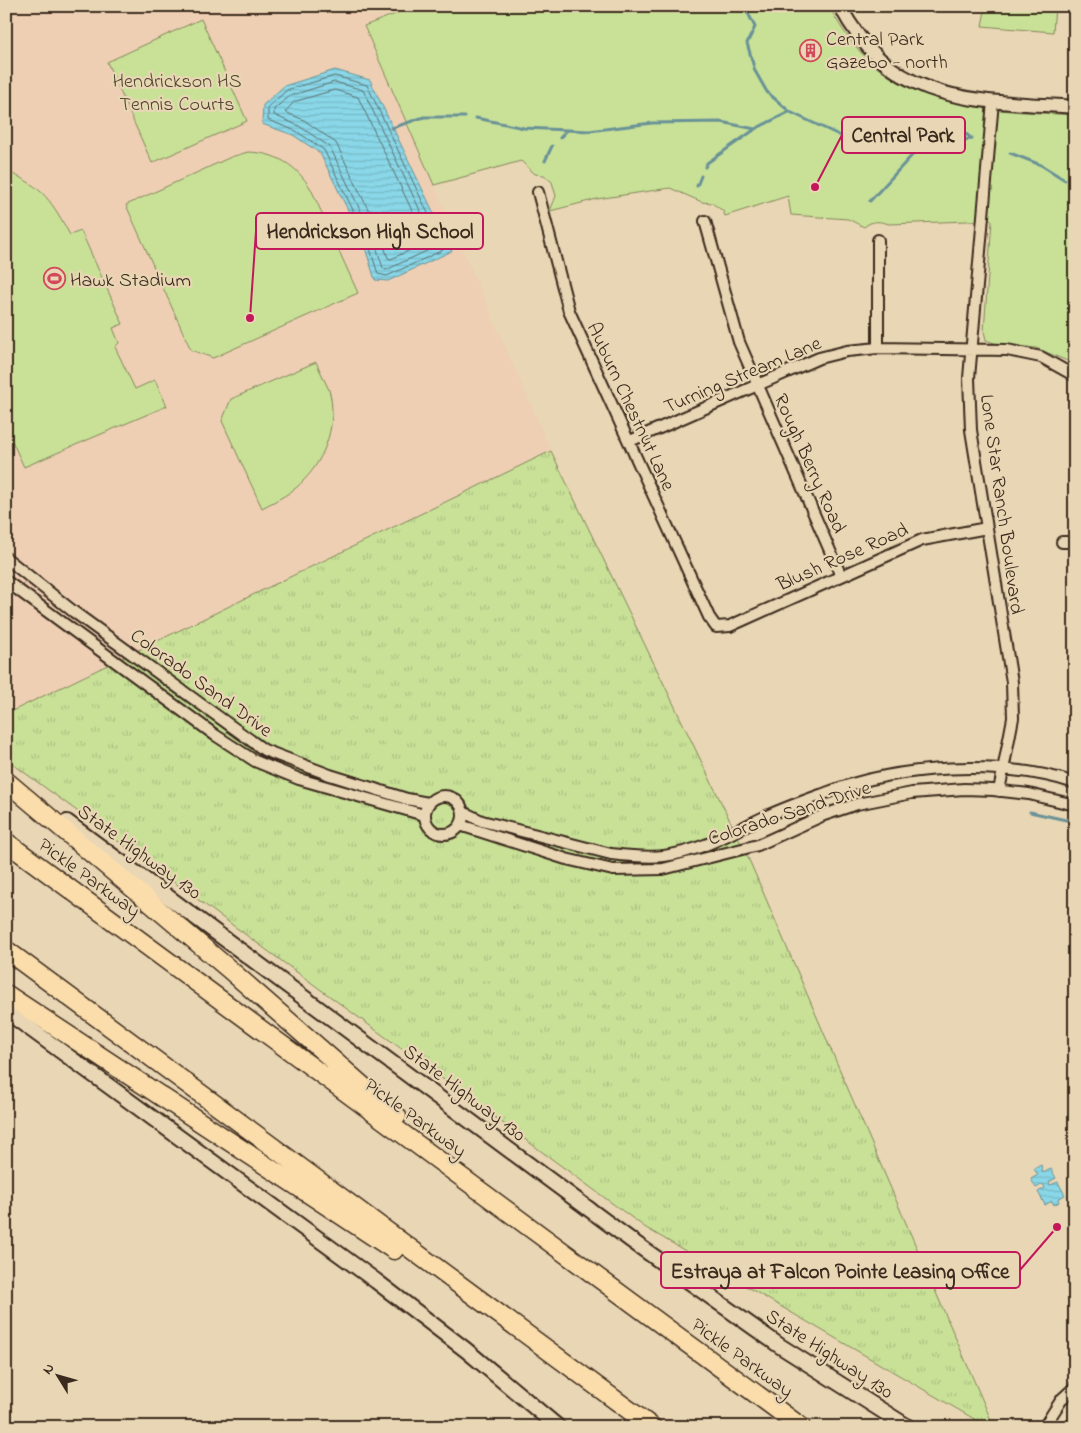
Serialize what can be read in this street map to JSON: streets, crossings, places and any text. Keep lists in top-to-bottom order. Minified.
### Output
{"streets":{"highway":["Pickle Parkway"],"main road":["State Highway 130"],"street":["Turning Stream Lane","Auburn Chestnut Lane","Rough Berry Road","Lone Star Ranch Boulevard","Blush Rose Road","Colorado Sand Drive"]},"crossings":[["Turning Stream Lane","Auburn Chestnut Lane"],["Turning Stream Lane","Rough Berry Road"],["Turning Stream Lane","Lone Star Ranch Boulevard"],["Auburn Chestnut Lane","Blush Rose Road"],["Rough Berry Road","Blush Rose Road"],["Lone Star Ranch Boulevard","Blush Rose Road"],["Lone Star Ranch Boulevard","Colorado Sand Drive"]],"parks":["Hendrickson HS Tennis Courts"],"places":{"building":["Central Park Gazebo - north"],"other":["Central Park","Hendrickson High School","Estraya at Falcon Pointe Leasing Office"],"sports":["Hawk Stadium"]},"north":"top left"}
